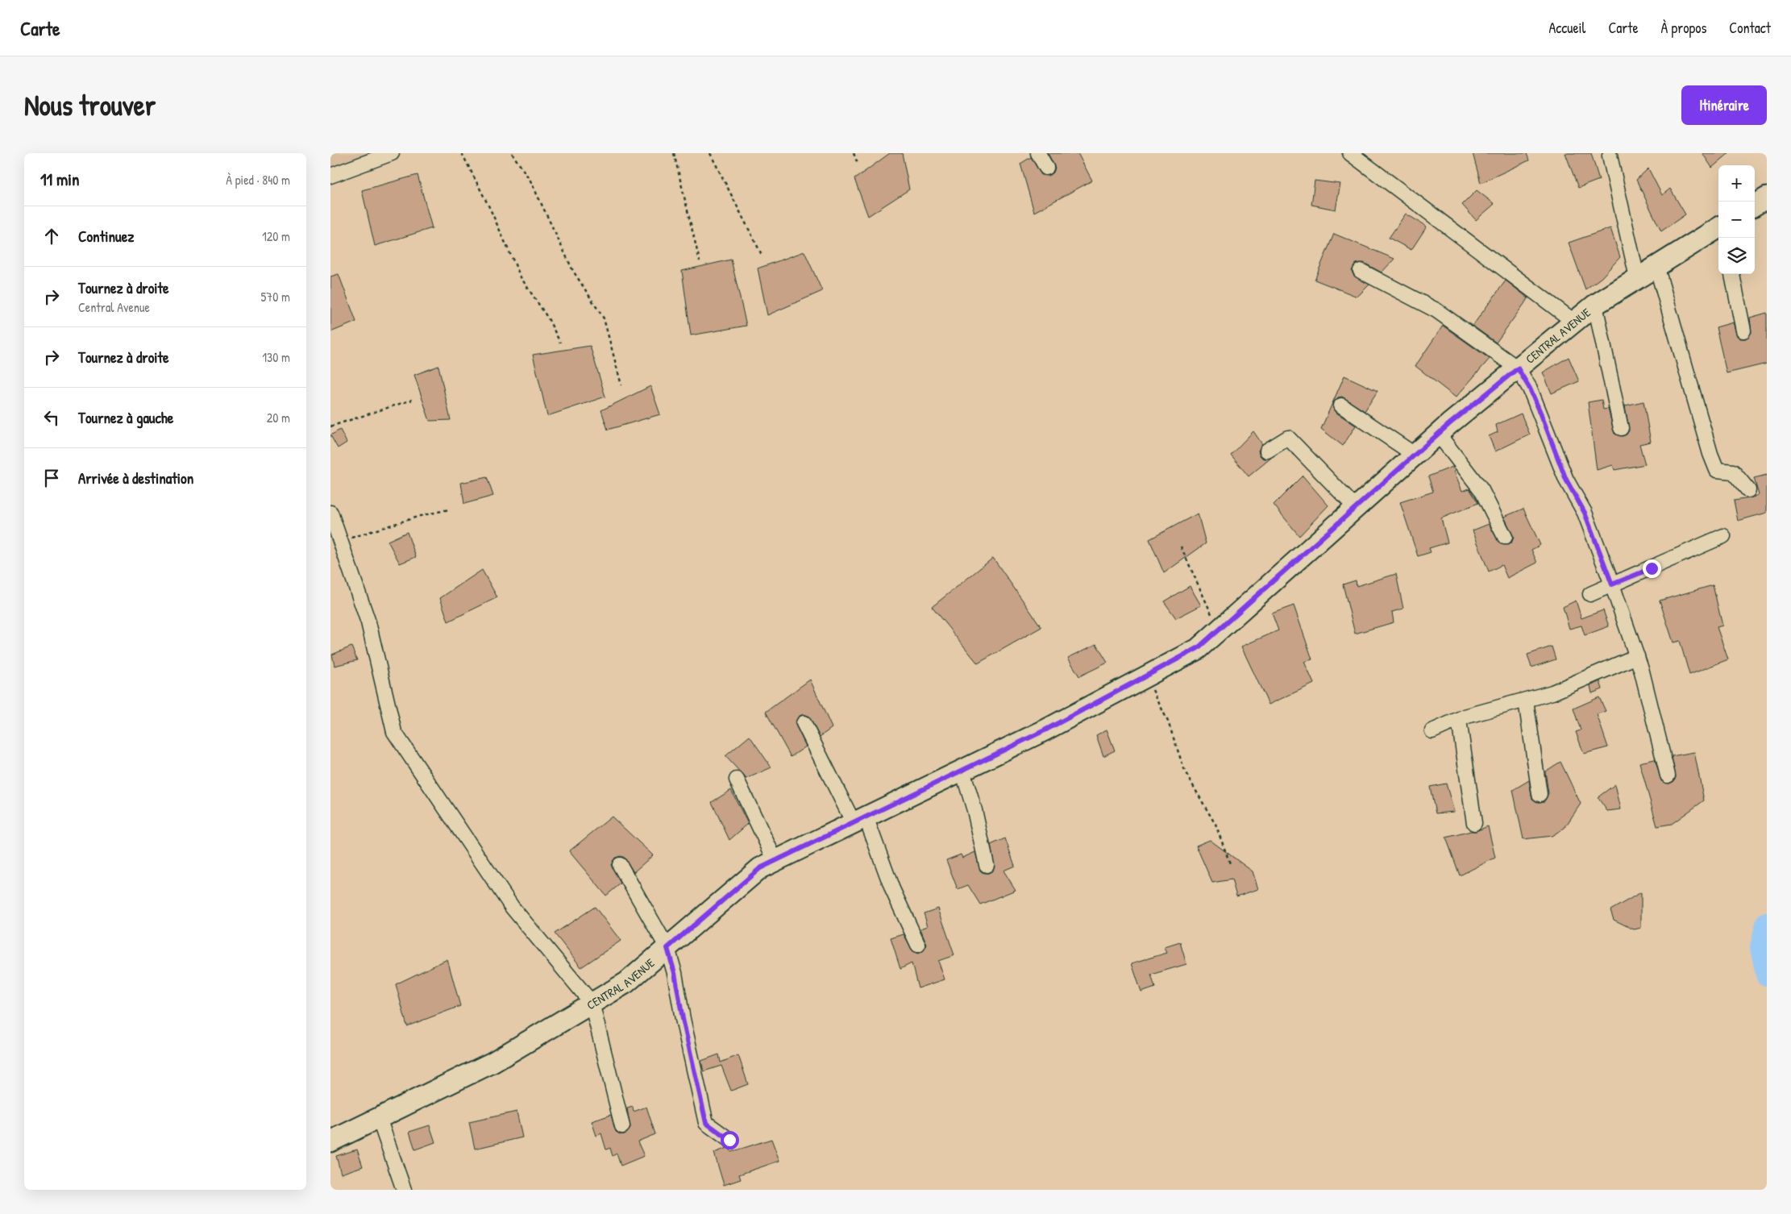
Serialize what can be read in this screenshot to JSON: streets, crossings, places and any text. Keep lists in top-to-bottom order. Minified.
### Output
{"streets":{"street":["CENTRAL AVENUE"]},"page":{"header":"Carte","nav":["Accueil","Carte","À propos","Contact"],"buttons":"Itinéraire","title":"Nous trouver","heading":["11 min","À pied · 840 m"],"map_buttons":["+","−"],"list":[["Continuez","120 m"],["Tournez à droite","Central Avenue","570 m"],["Tournez à droite","130 m"],["Tournez à gauche","20 m"],"Arrivée à destination"]}}
